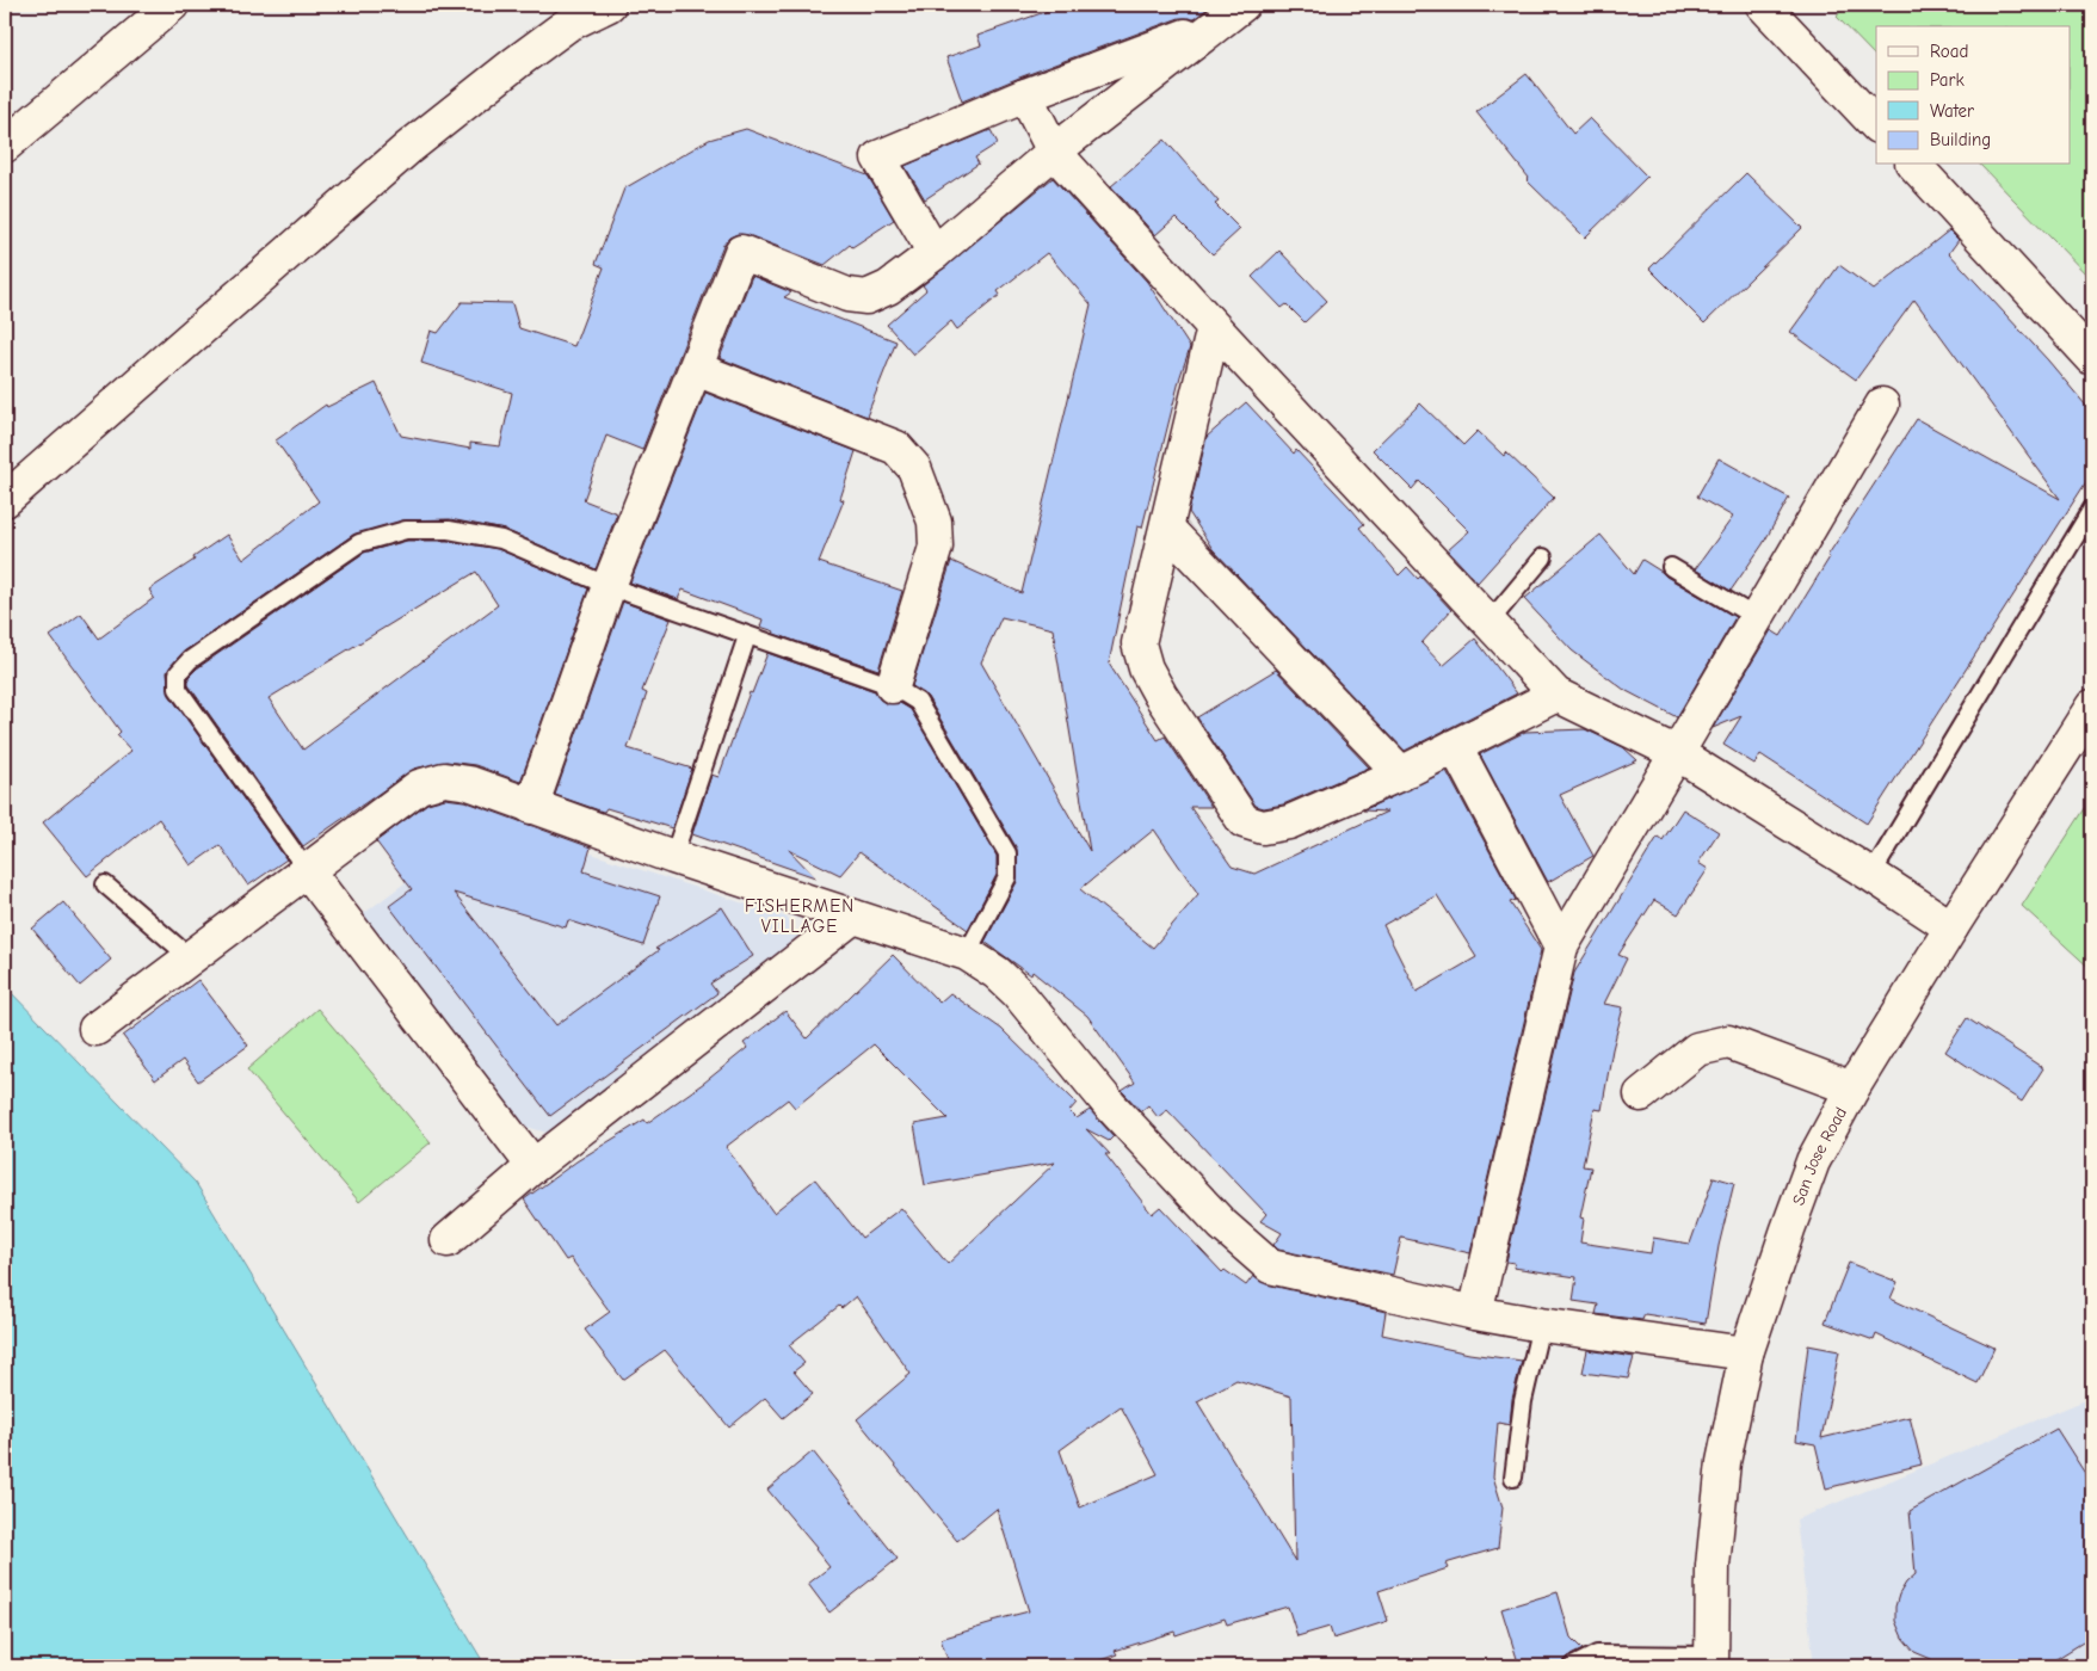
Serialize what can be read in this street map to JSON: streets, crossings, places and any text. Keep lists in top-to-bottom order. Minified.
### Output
{"streets":{"street":["San Jose Road"]},"districts":["FISHERMEN VILLAGE"],"legend":["Road","Park","Water","Building"]}
